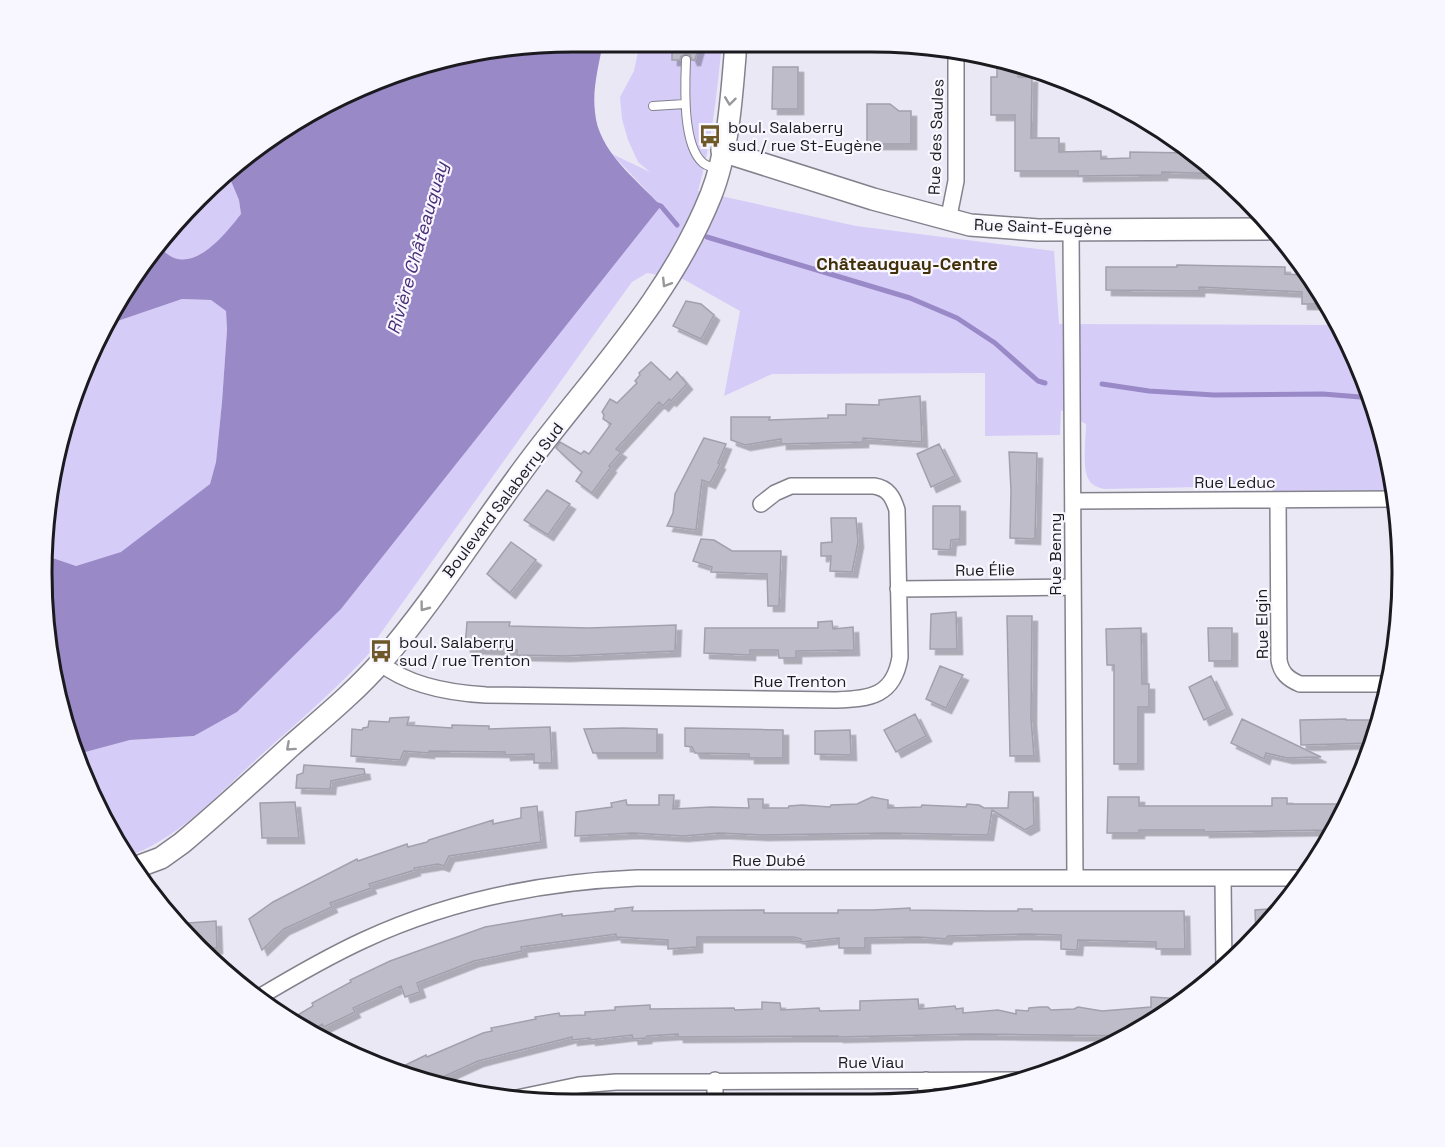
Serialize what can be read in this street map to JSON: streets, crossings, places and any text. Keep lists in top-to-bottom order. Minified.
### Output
{"streets":{"street":["Rue des Saules","Rue Saint-Eugène","Rue Leduc","Boulevard Salaberry Sud","Rue Benny","Rue Élie","Rue Elgin","Rue Trenton","Rue Dubé","Rue Viau"]},"crossings":[["Rue des Saules","Rue Saint-Eugène"],["Rue Saint-Eugène","Boulevard Salaberry Sud"],["Rue Saint-Eugène","Rue Benny"],["Rue Leduc","Rue Benny"],["Rue Leduc","Rue Elgin"],["Boulevard Salaberry Sud","Rue Trenton"],["Rue Benny","Rue Élie"],["Rue Benny","Rue Dubé"],["Rue Élie","Rue Trenton"]],"one_way":["Boulevard Salaberry Sud"],"districts":["Châteauguay-Centre"],"water":["Rivière Châteauguay"],"places":{"bus stop":["boul. Salaberry sud / rue St-Eugène","boul. Salaberry sud / rue Trenton"]}}
